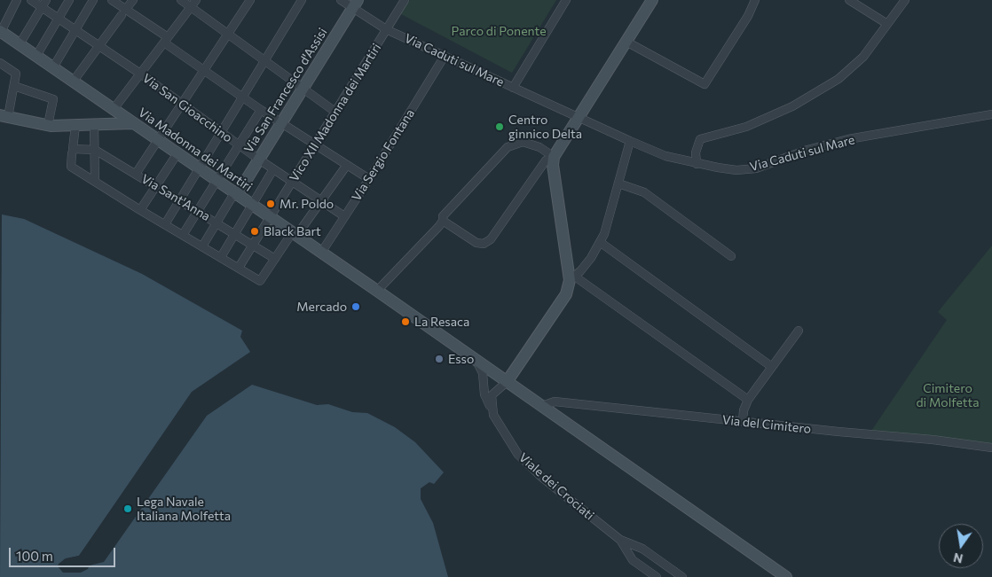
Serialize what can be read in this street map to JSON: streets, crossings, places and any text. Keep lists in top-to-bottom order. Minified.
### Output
{"streets":{"street":["Via Caduti sul Mare","Via San Francesco d'Assisi","Via San Gioacchino","Vico XII Madonna dei Martiri","Via Madonna dei Martiri","Via Sergio Fontana","Via Sant'Anna","Via del Cimitero","Viale dei Crociati"]},"crossings":[["Via Caduti sul Mare","Via San Francesco d'Assisi"],["Via Caduti sul Mare","Vico XII Madonna dei Martiri"],["Via Caduti sul Mare","Via Sergio Fontana"],["Via San Francesco d'Assisi","Via San Gioacchino"],["Via San Francesco d'Assisi","Via Madonna dei Martiri"],["Via San Gioacchino","Vico XII Madonna dei Martiri"],["Via San Gioacchino","Via Sergio Fontana"],["Vico XII Madonna dei Martiri","Via Madonna dei Martiri"],["Vico XII Madonna dei Martiri","Via Sant'Anna"],["Via Madonna dei Martiri","Via Sergio Fontana"],["Via Madonna dei Martiri","Via del Cimitero"],["Via Madonna dei Martiri","Viale dei Crociati"]],"parks":["Parco di Ponente","Cimitero di Molfetta"],"places":["Centro ginnico Delta","Mr. Poldo","Black Bart","Mercado","La Resaca","Esso","Lega Navale Italiana Molfetta"],"scale_bar":"100 m","north":"bottom"}
